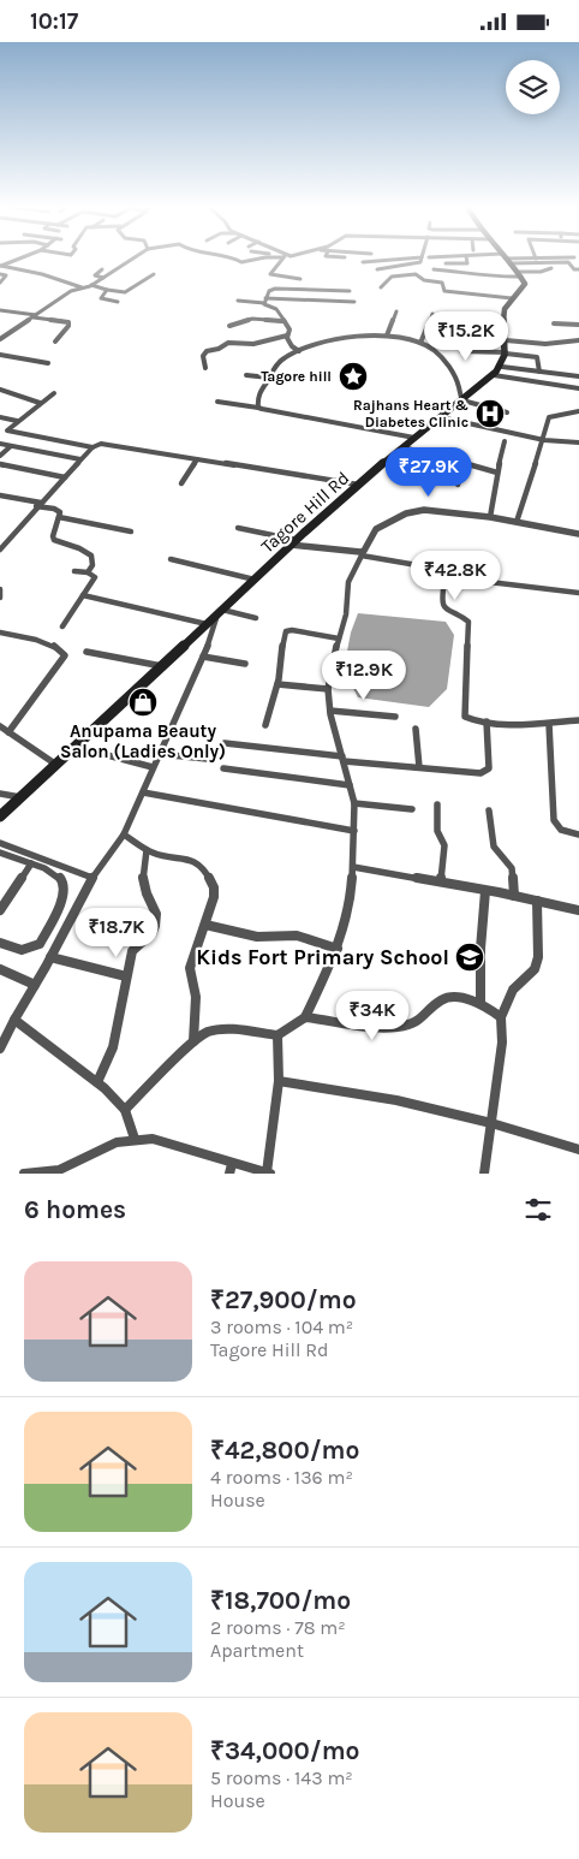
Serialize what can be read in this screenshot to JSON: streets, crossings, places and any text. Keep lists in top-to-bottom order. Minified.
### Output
{"streets":{"main road":["Tagore Hill Rd"]},"places":{"place":["Tagore hill"],"hospital":["Rajhans Heart & Diabetes Clinic"],"shop":["Anupama Beauty Salon (Ladies Only)"],"school or university":["Kids Fort Primary School"]},"page":{"status":"10:17","price":["₹15.2K","₹27.9K","₹42.8K","₹12.9K","₹18.7K","₹34K"],"heading":"6 homes","list":[{"name":"₹27,900/mo","note":"3 rooms · 104 m² · Tagore Hill Rd"},{"name":"₹42,800/mo","note":"4 rooms · 136 m² · House"},{"name":"₹18,700/mo","note":"2 rooms · 78 m² · Apartment"},{"name":"₹34,000/mo","note":"5 rooms · 143 m² · House"}]}}
